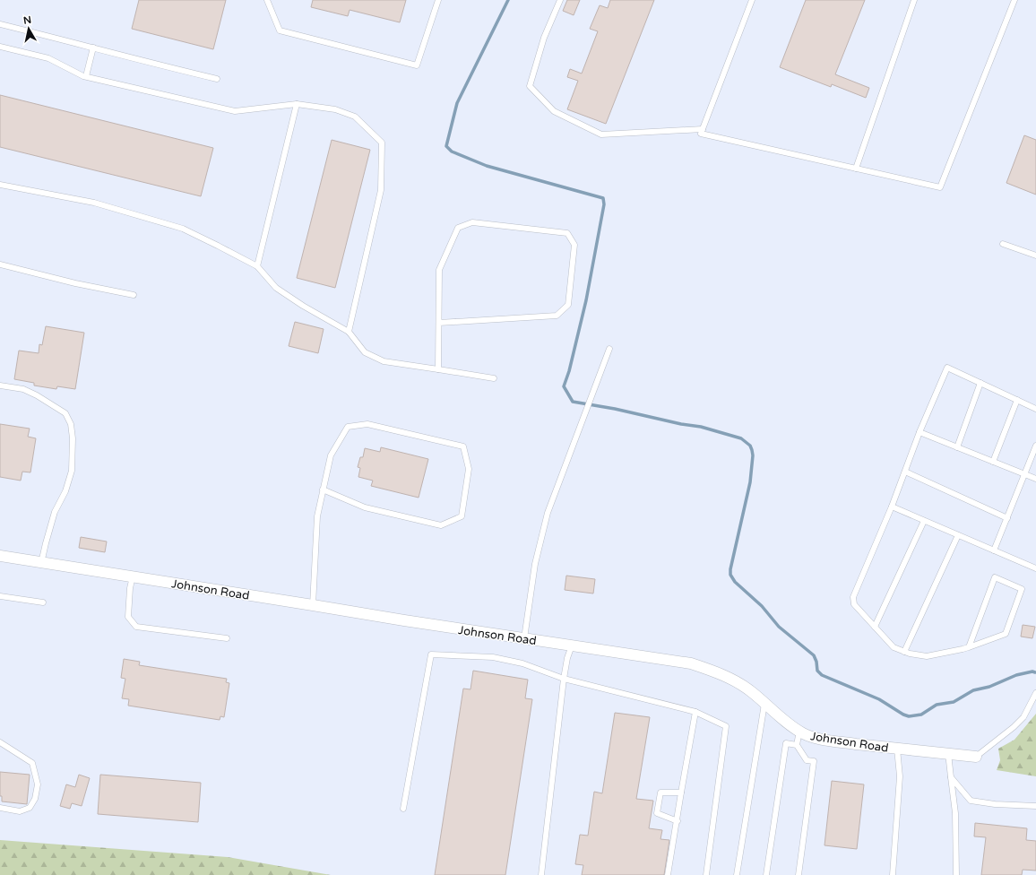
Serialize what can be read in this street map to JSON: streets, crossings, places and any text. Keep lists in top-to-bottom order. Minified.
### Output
{"streets":{"street":["Johnson Road"]},"north":"top"}
